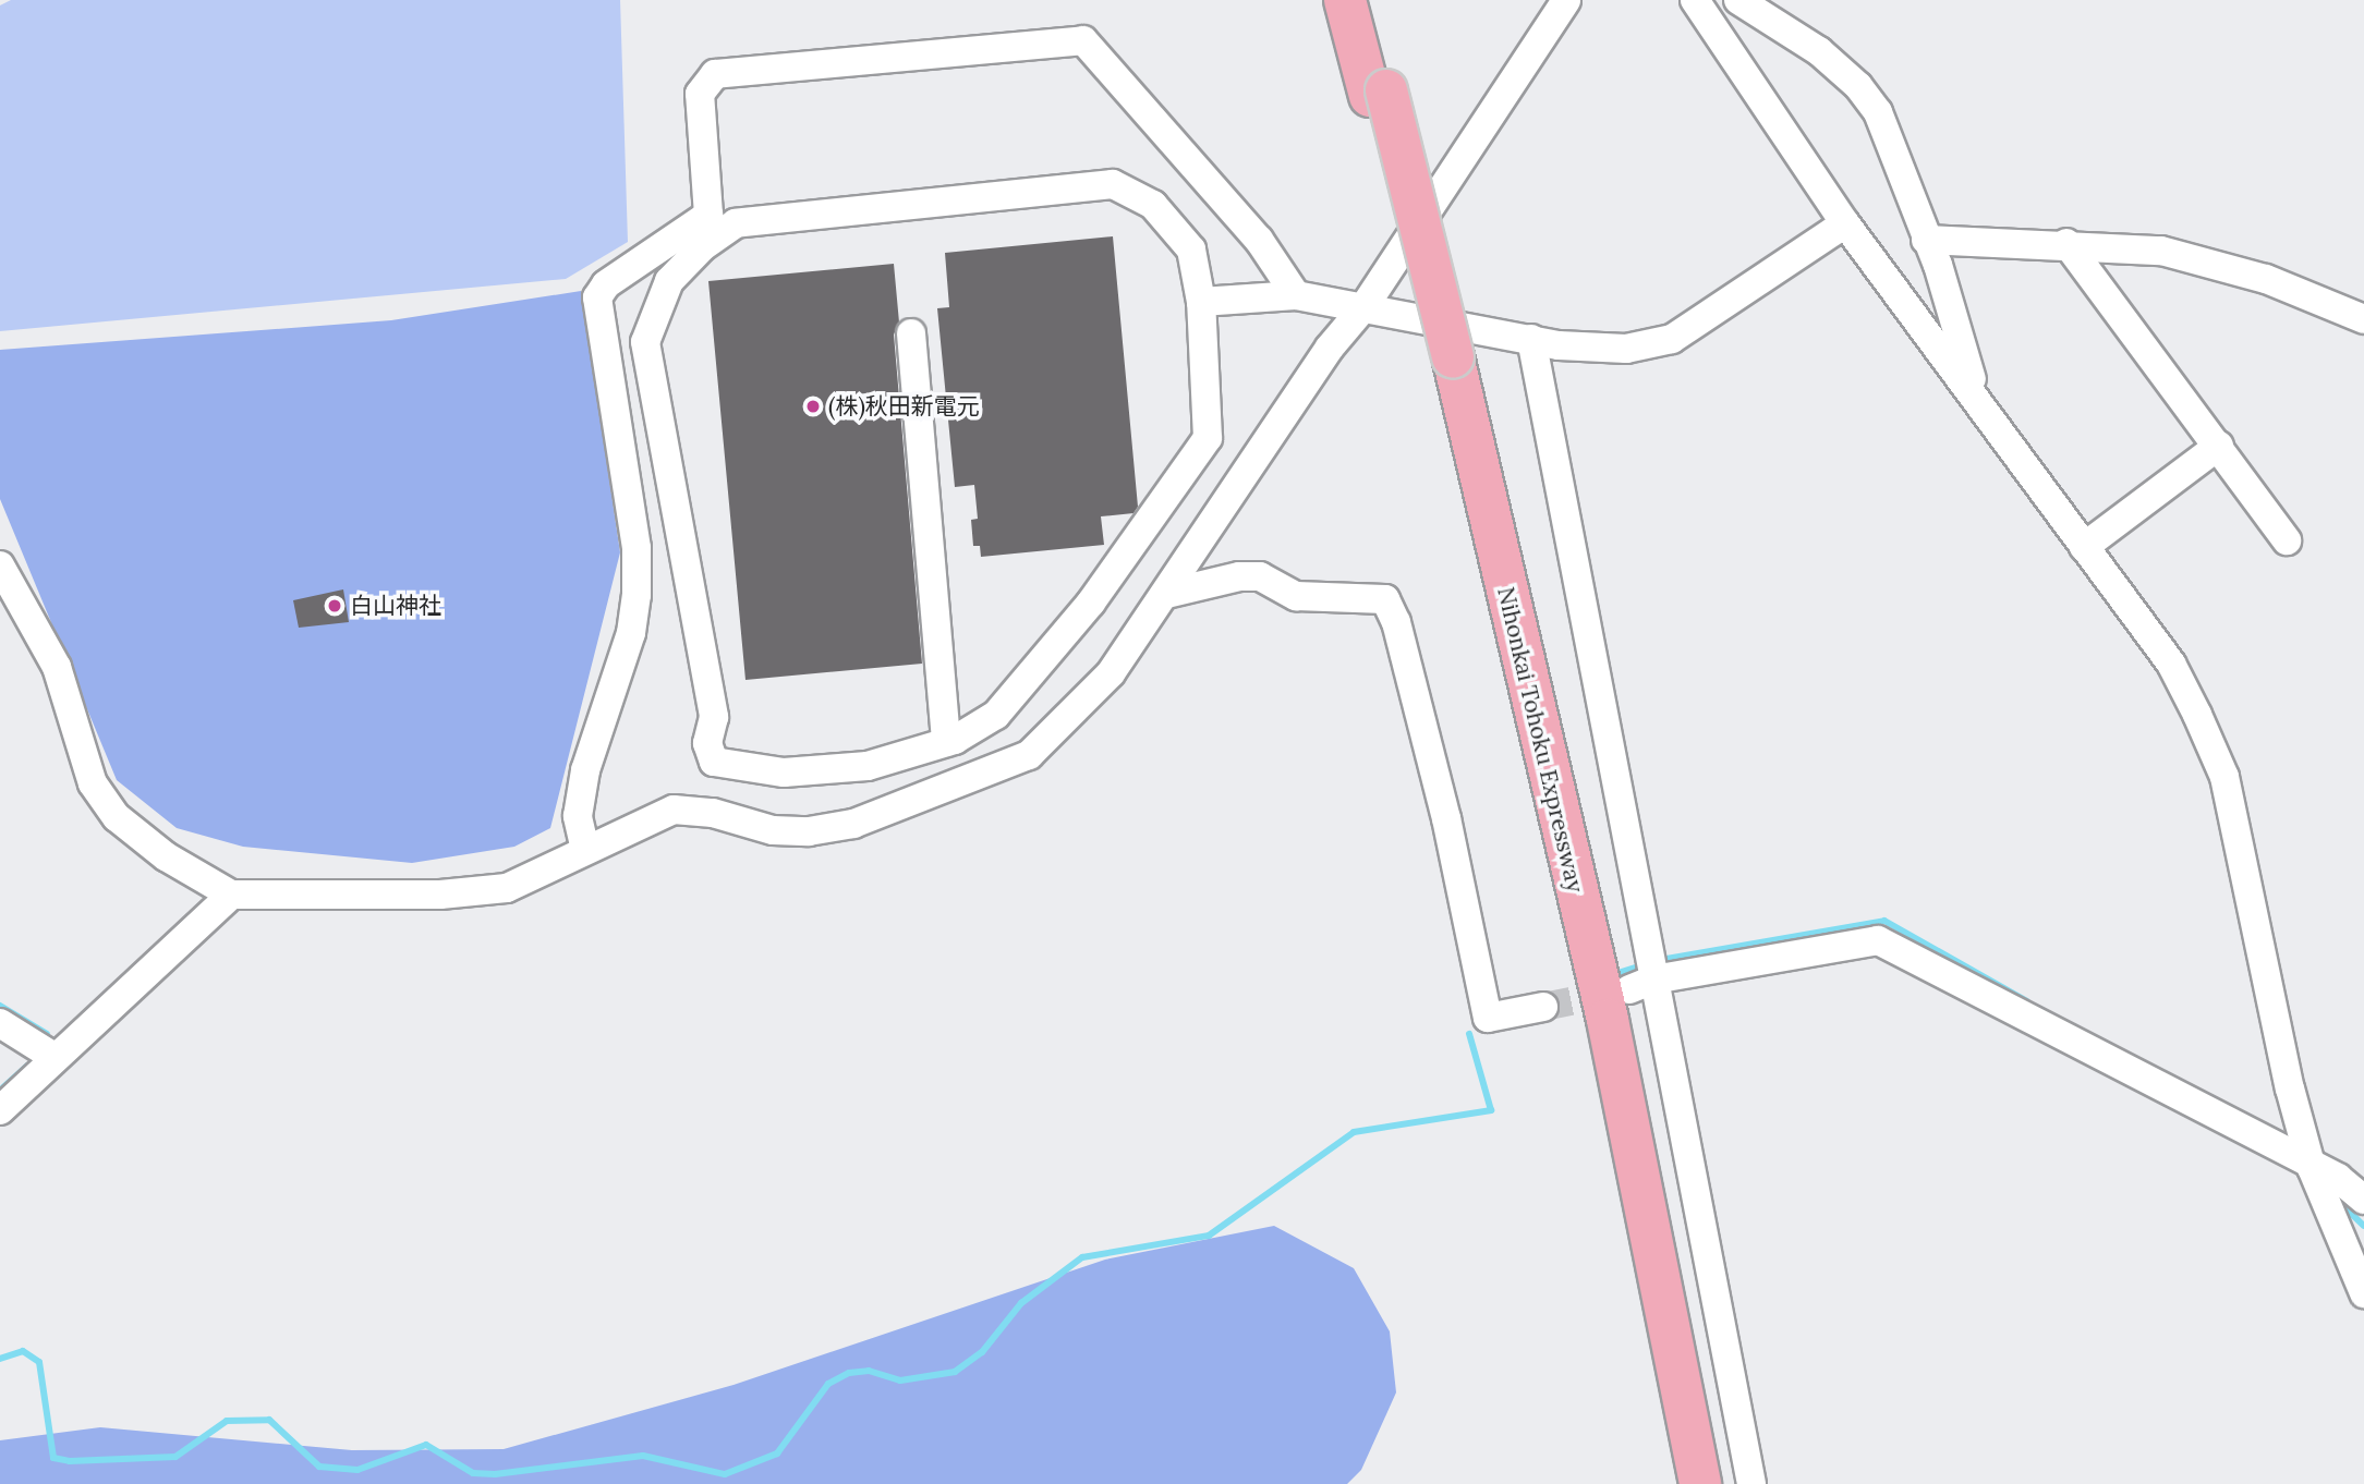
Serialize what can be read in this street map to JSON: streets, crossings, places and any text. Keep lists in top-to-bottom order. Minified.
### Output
{"streets":{"highway":["Nihonkai Tohoku Expressway"]},"places":["(株)秋田新電元","白山神社"]}
